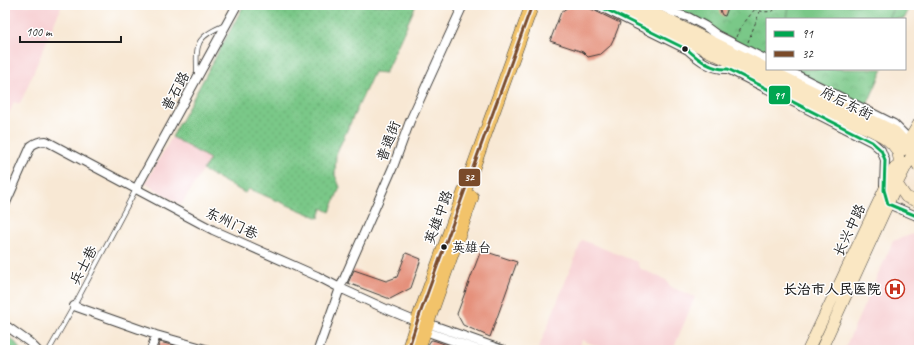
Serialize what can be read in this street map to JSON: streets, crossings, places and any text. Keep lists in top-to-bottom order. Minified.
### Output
{"streets":{"main road":["府后东街","英雄中路","长兴中路"],"street":["普石路","普通街","东州门巷"],"lane":["兵士巷"]},"crossings":[["普石路","东州门巷"],["普石路","兵士巷"],["府后东街","长兴中路"],["普通街","东州门巷"],["英雄中路","东州门巷"],["东州门巷","兵士巷"]],"places":{"other":["英雄台"],"hospital":["长治市人民医院"]},"lines":["transit line 91","transit line 32"],"legend":["91","32"],"scale_bar":"100 m"}
